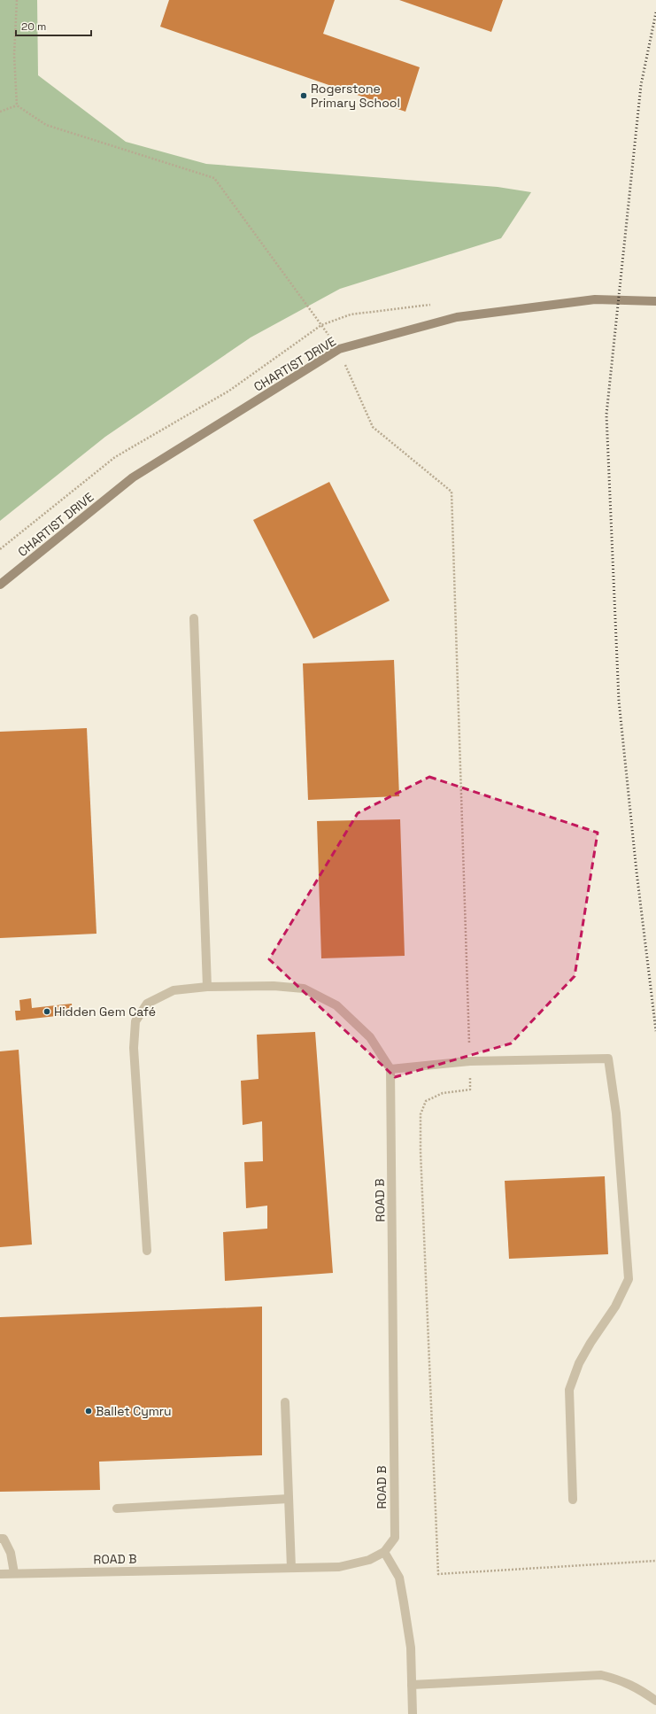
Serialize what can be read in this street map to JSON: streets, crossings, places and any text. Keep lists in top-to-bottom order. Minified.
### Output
{"streets":{"main road":["CHARTIST DRIVE"],"street":["ROAD B"]},"places":["Rogerstone Primary School","Hidden Gem Café","Ballet Cymru"],"scale_bar":"20 m"}
